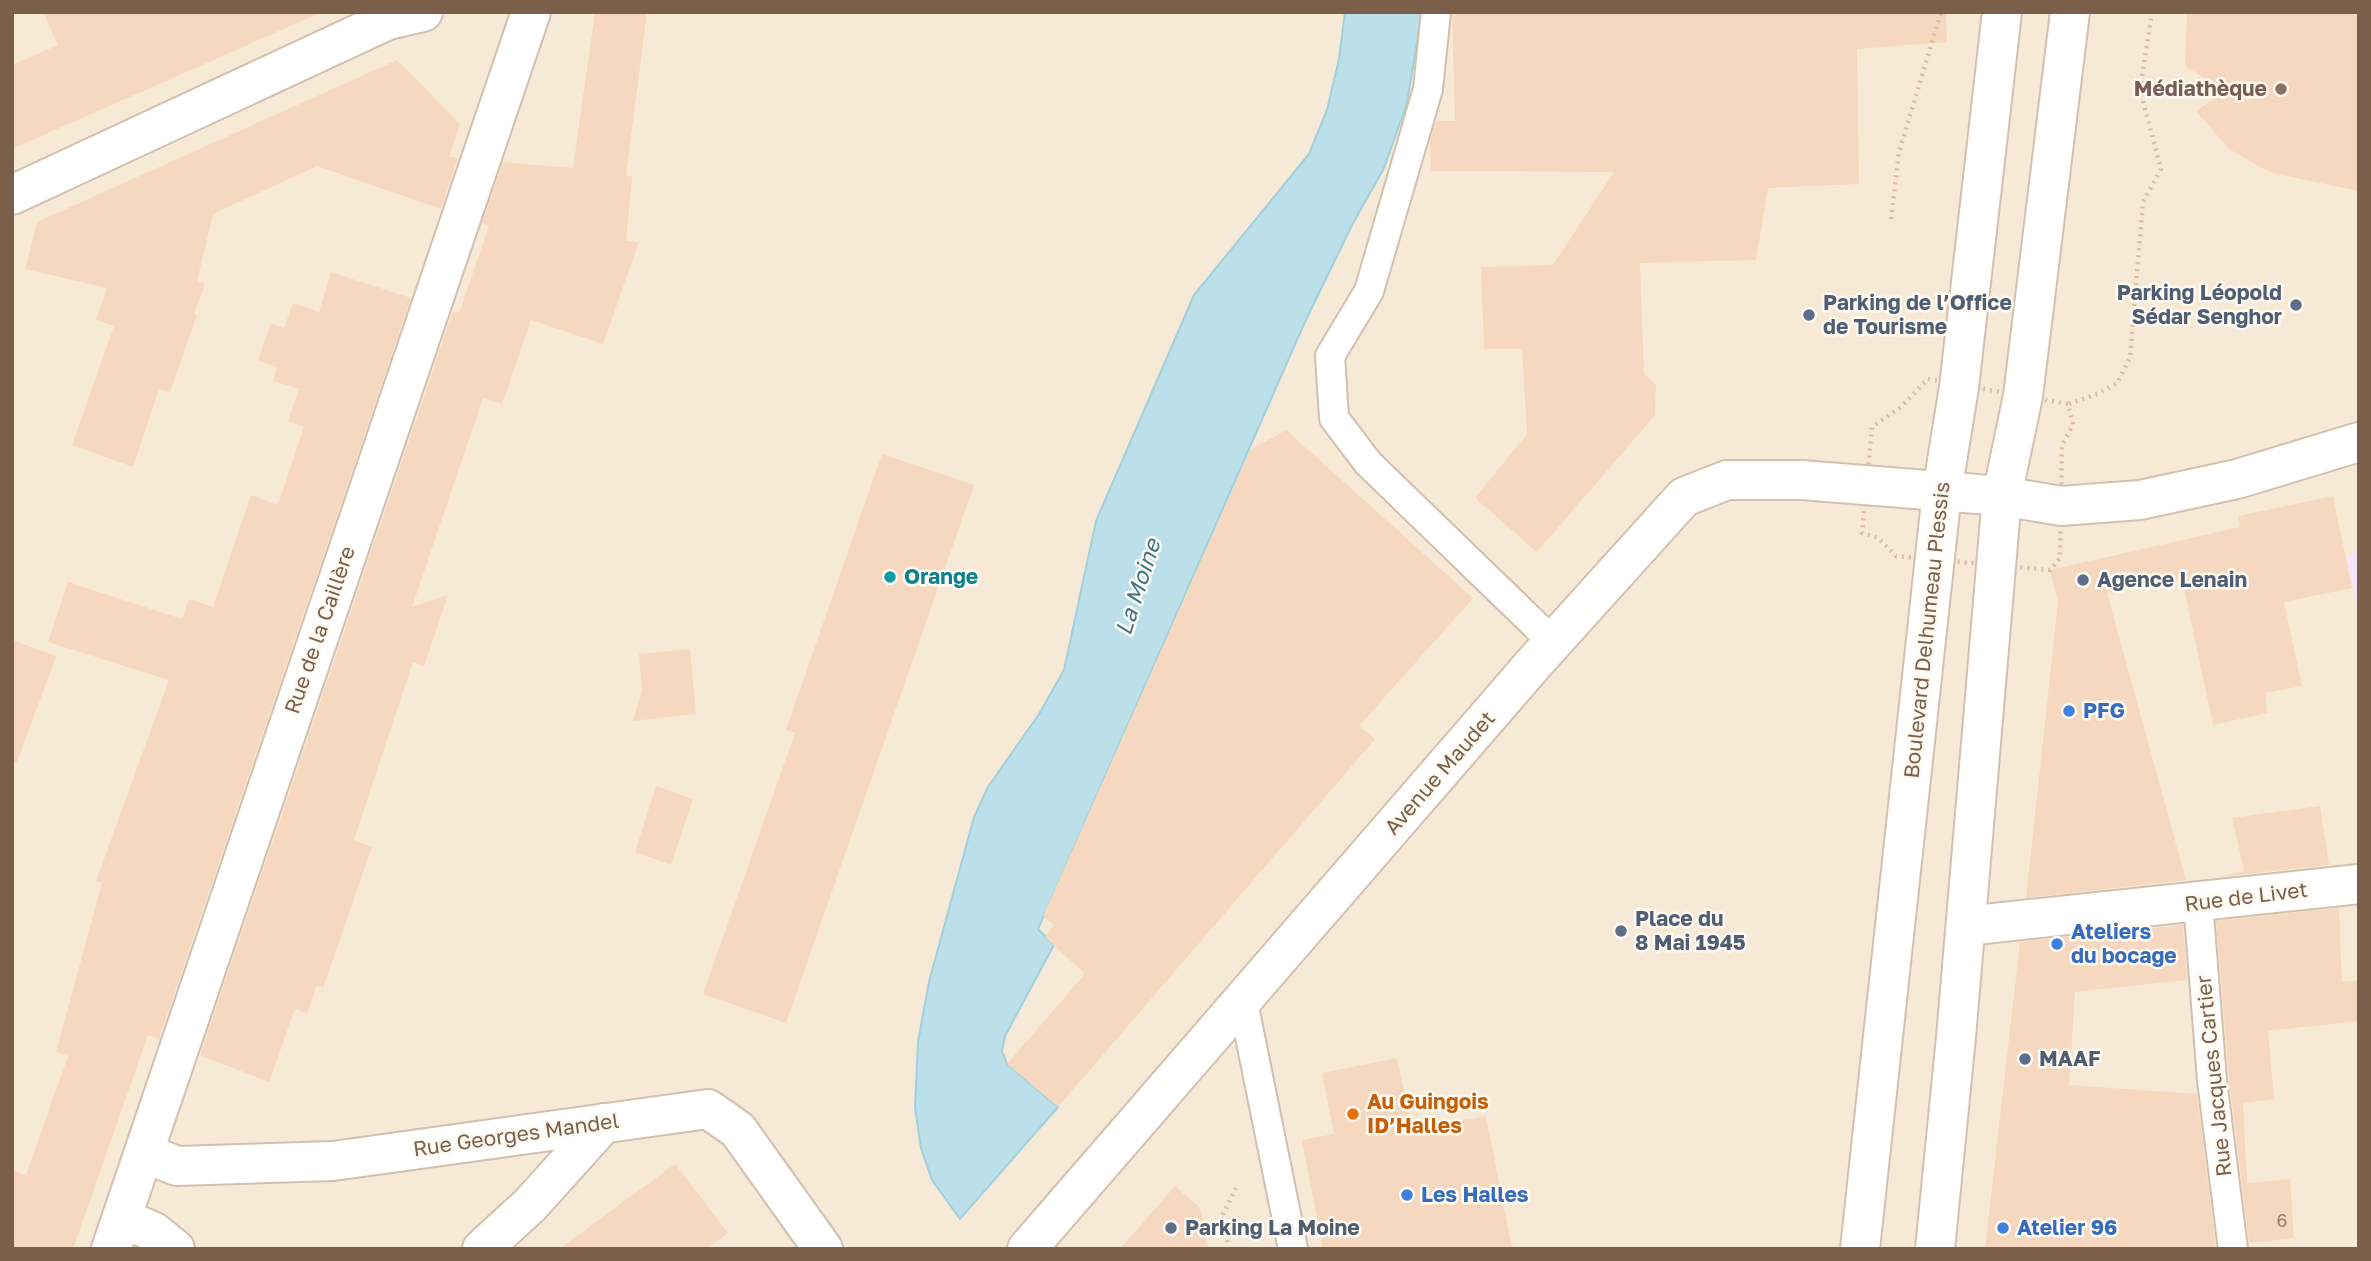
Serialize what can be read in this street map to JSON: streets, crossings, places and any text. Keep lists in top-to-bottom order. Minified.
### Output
{"streets":{"main road":["Rue de la Caillère","Boulevard Delhumeau Plessis","Avenue Maudet","Rue de Livet","Rue Georges Mandel"],"lane":["Rue Jacques Cartier"]},"crossings":[["Rue de la Caillère","Rue Georges Mandel"],["Boulevard Delhumeau Plessis","Avenue Maudet"],["Rue de Livet","Rue Jacques Cartier"]],"water":["La Moine"],"places":["Médiathèque","Parking Léopold Sédar Senghor","Parking de l’Office de Tourisme","Orange","Agence Lenain","PFG","Place du 8 Mai 1945","Ateliers du bocage","MAAF","Au Guingois ID’Halles","Les Halles","Parking La Moine","Atelier 96"],"house_numbers":["6"]}
